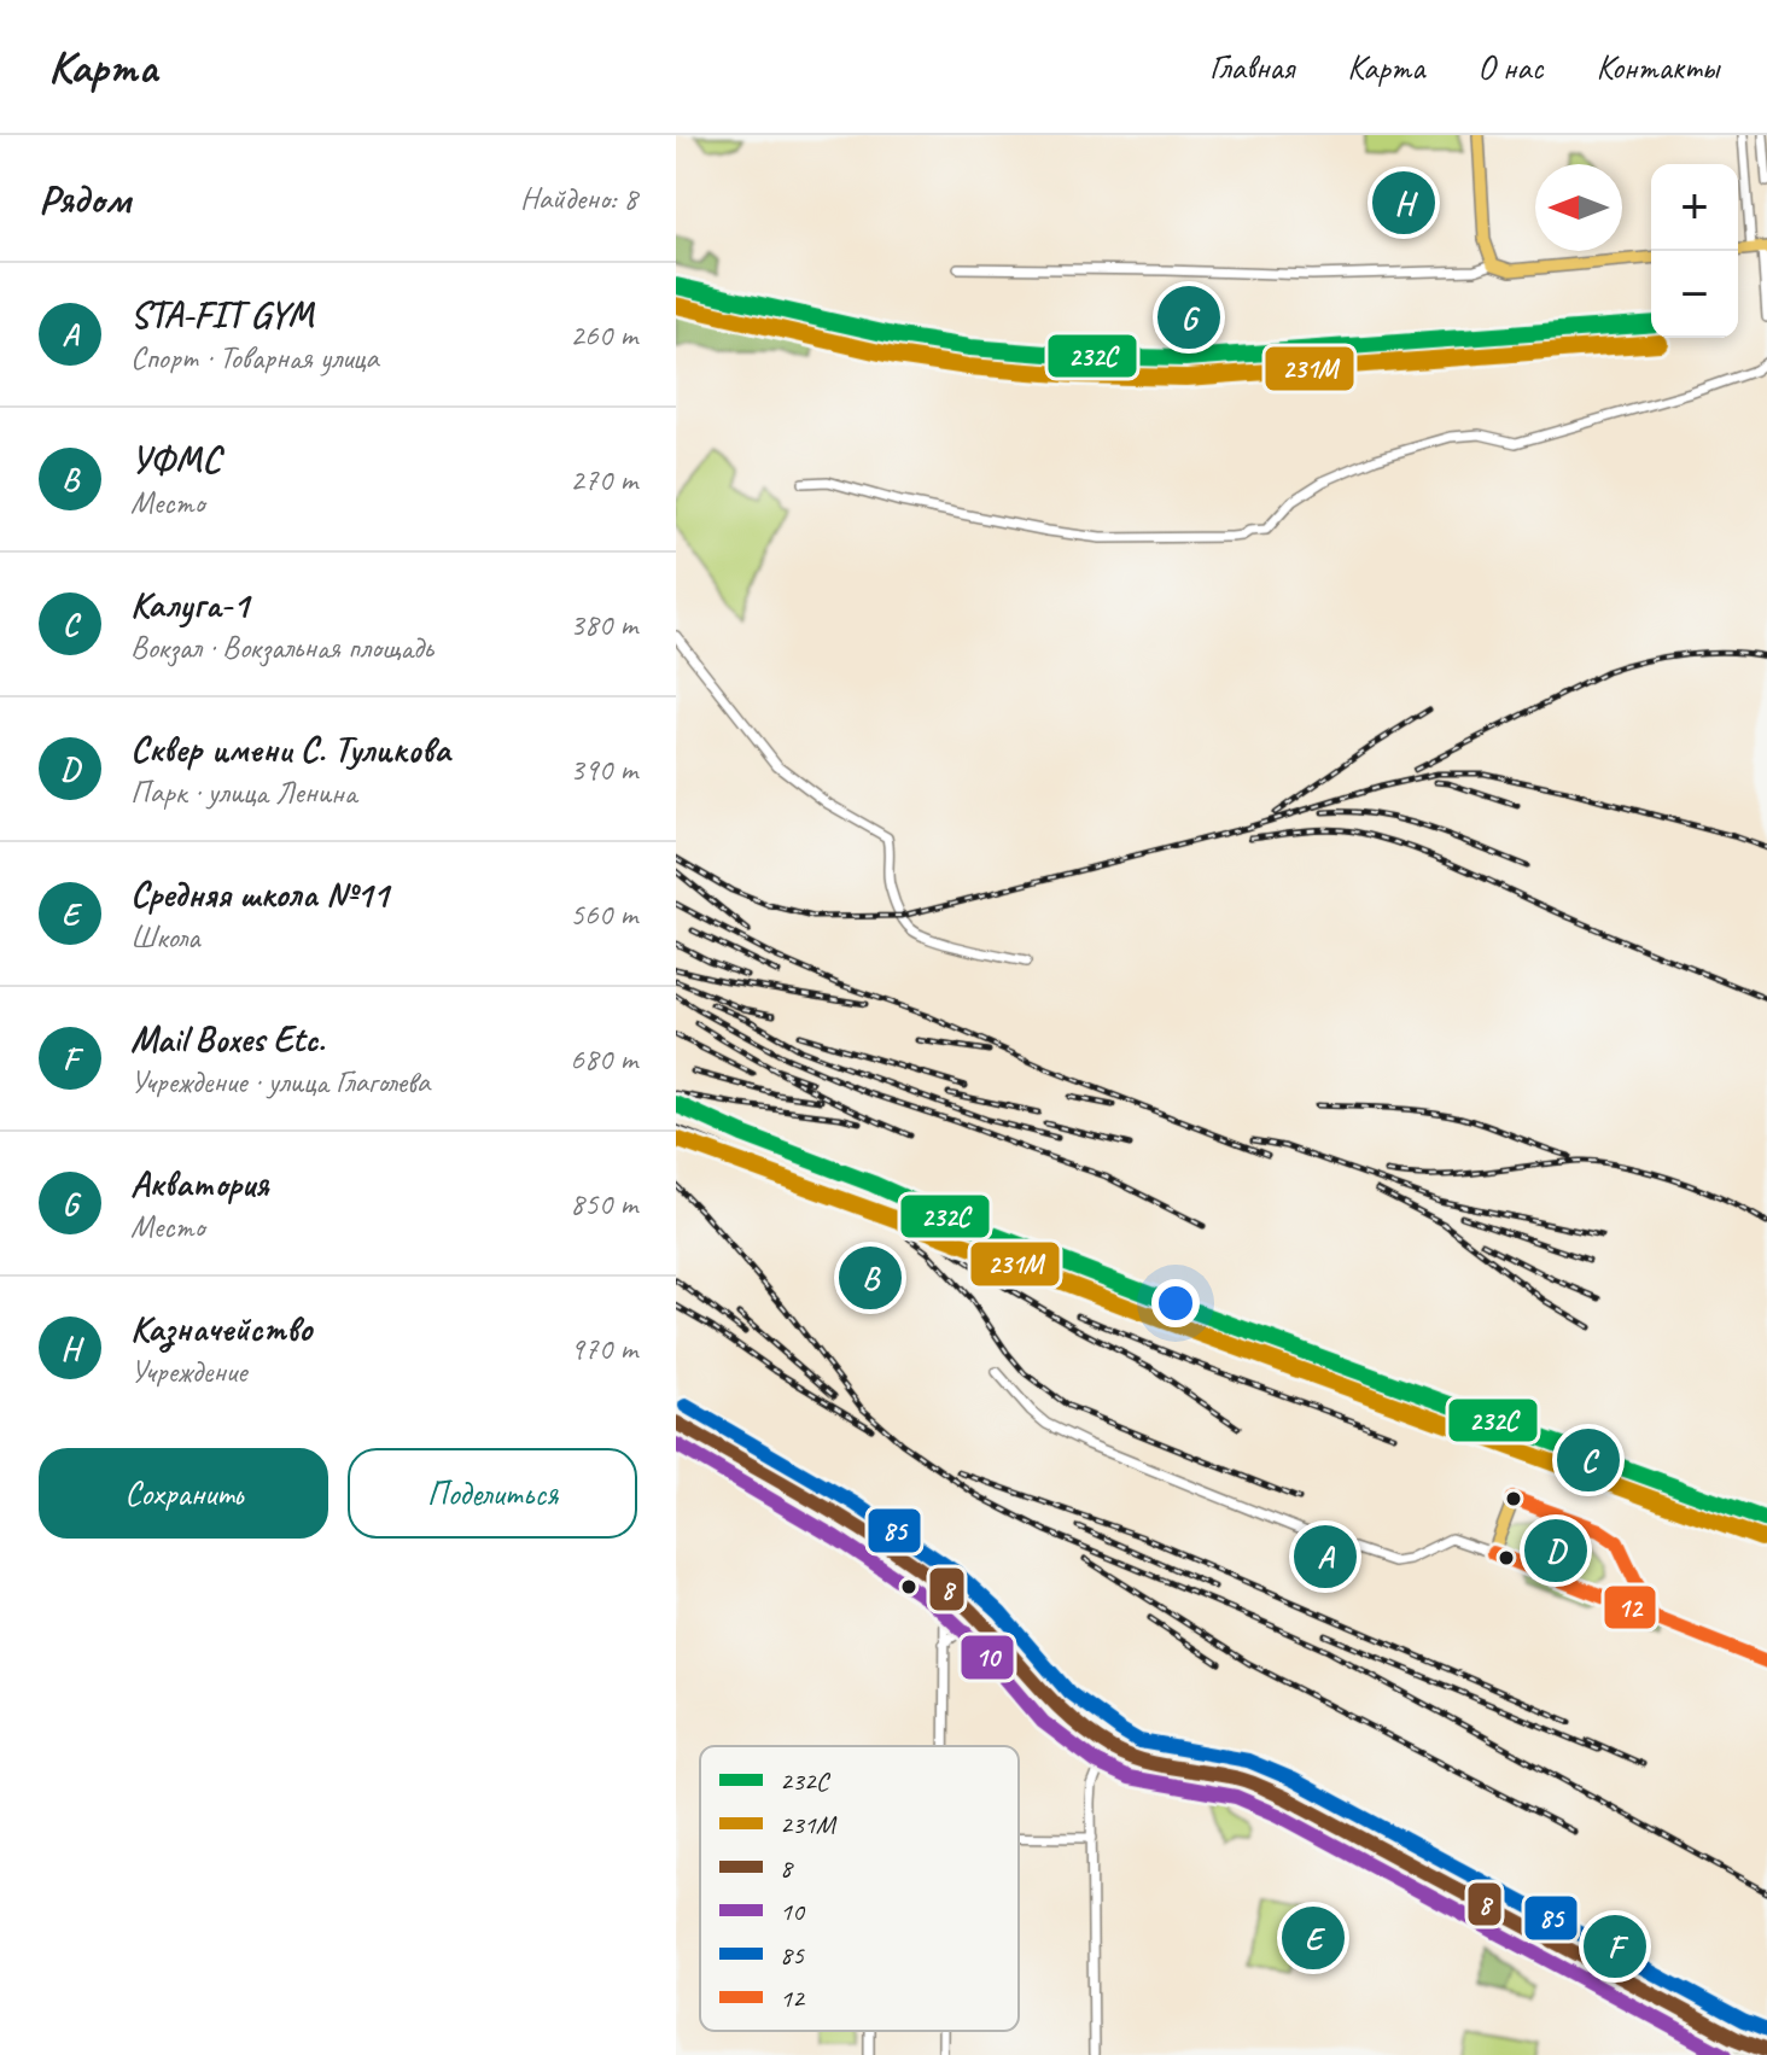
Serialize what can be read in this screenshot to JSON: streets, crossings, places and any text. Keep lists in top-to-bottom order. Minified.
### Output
{"lines":["transit line 232C","transit line 231М","transit line 85","transit line 8","transit line 10","transit line 12"],"legend":["232C","231М","8","10","85","12"],"north":"left","page":{"header":"Карта","nav":["Главная","Карта","О нас","Контакты"],"heading":["Рядом","Найдено: 8"],"map_buttons":["+","−"],"pins":["H","G","B","C","D","A","E","F"],"list":[{"mark":"A","name":"STA-FIT GYM","note":"Спорт · Товарная улица","value":"260 m"},{"mark":"B","name":"УФМС","note":"Место","value":"270 m"},{"mark":"C","name":"Калуга-1","note":"Вокзал · Вокзальная площадь","value":"380 m"},{"mark":"D","name":"Сквер имени С. Туликова","note":"Парк · улица Ленина","value":"390 m"},{"mark":"E","name":"Средняя школа №11","note":"Школа","value":"560 m"},{"mark":"F","name":"Mail Boxes Etc.","note":"Учреждение · улица Глаголева","value":"680 m"},{"mark":"G","name":"Акватория","note":"Место","value":"850 m"},{"mark":"H","name":"Казначейство","note":"Учреждение","value":"970 m"}],"buttons":["Сохранить","Поделиться"]}}
